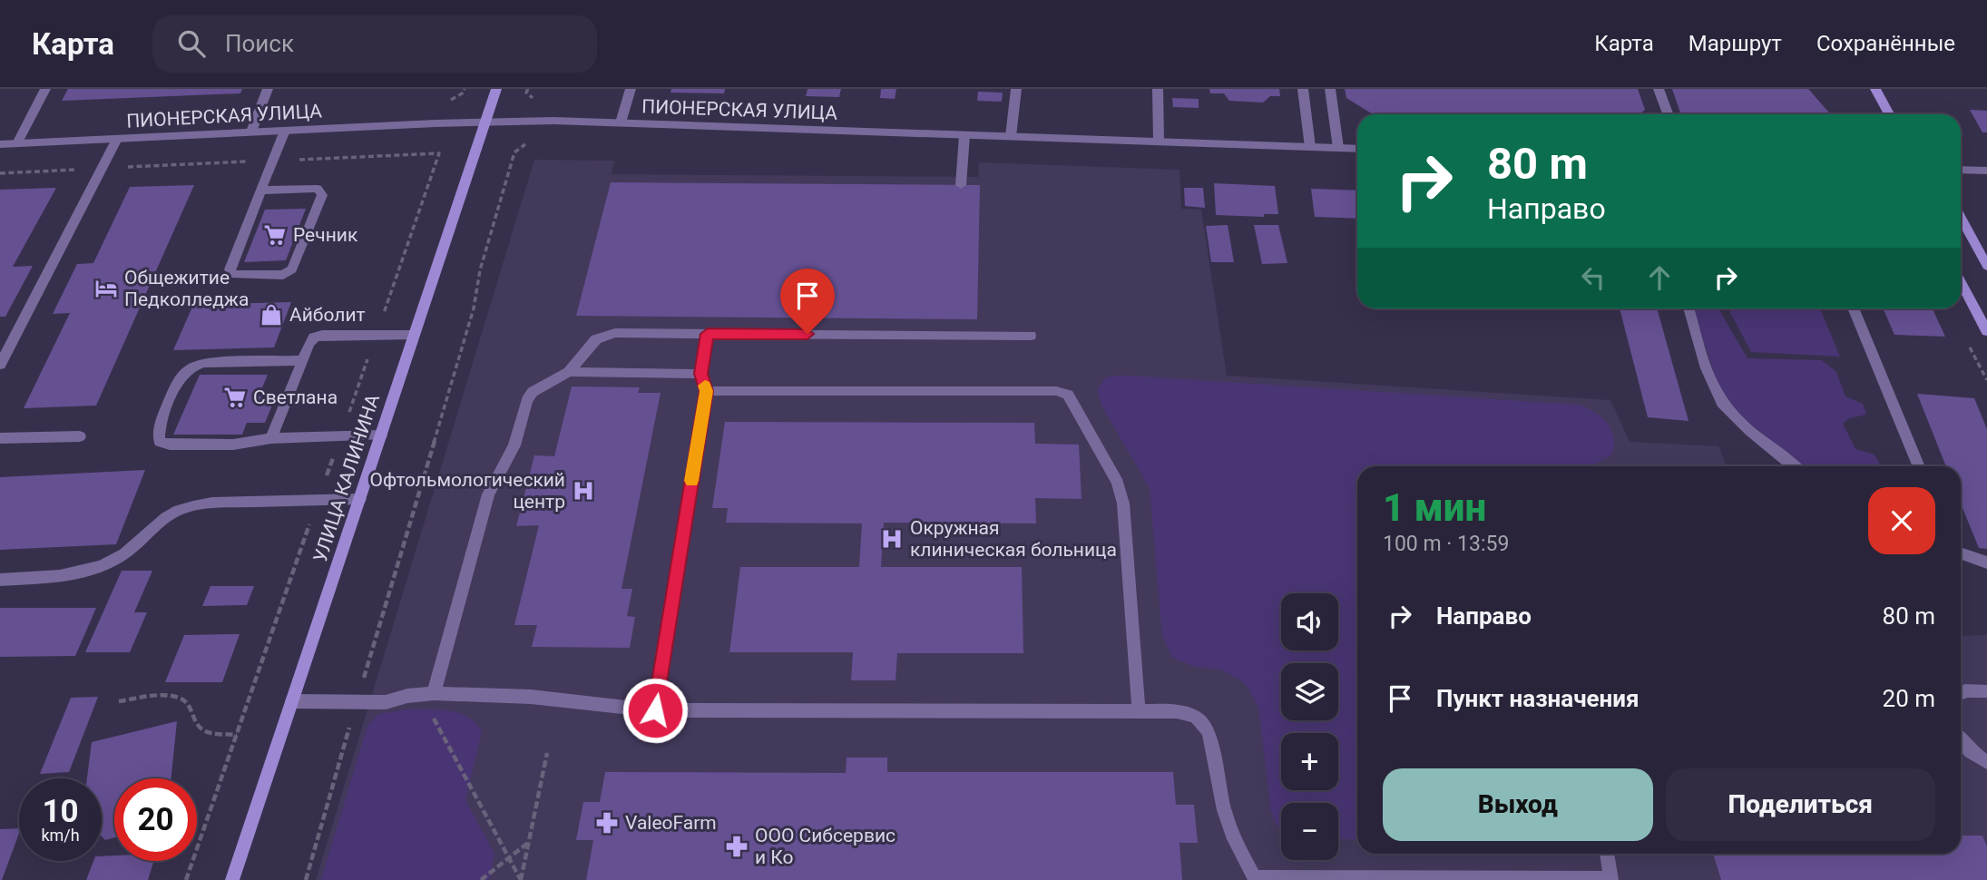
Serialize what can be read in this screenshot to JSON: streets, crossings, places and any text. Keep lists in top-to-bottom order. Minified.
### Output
{"streets":{"main road":["УЛИЦА КАЛИНИНА"],"street":["ПИОНЕРСКАЯ УЛИЦА"]},"crossings":[["ПИОНЕРСКАЯ УЛИЦА","УЛИЦА КАЛИНИНА"]],"places":{"supermarket":["Речник","Светлана"],"hotel":["Общежитие Педколледжа"],"shop":["Айболит"],"hospital":["Офтольмологический центр","Окружная клиническая больница"],"pharmacy":["ValeoFarm","ООО Сибсервис и Ко"]},"page":{"header":"Карта","search":"Поиск","nav":["Карта","Маршрут","Сохранённые"],"turn":["80 m","Направо"],"heading":["1 мин","100 m · 13:59"],"list":[{"name":"Направо","value":"80 m"},{"name":"Пункт назначения","value":"20 m"}],"map_buttons":["+","−"],"buttons":["Выход","Поделиться"],"speed":"10 km/h","limit":"20"}}
